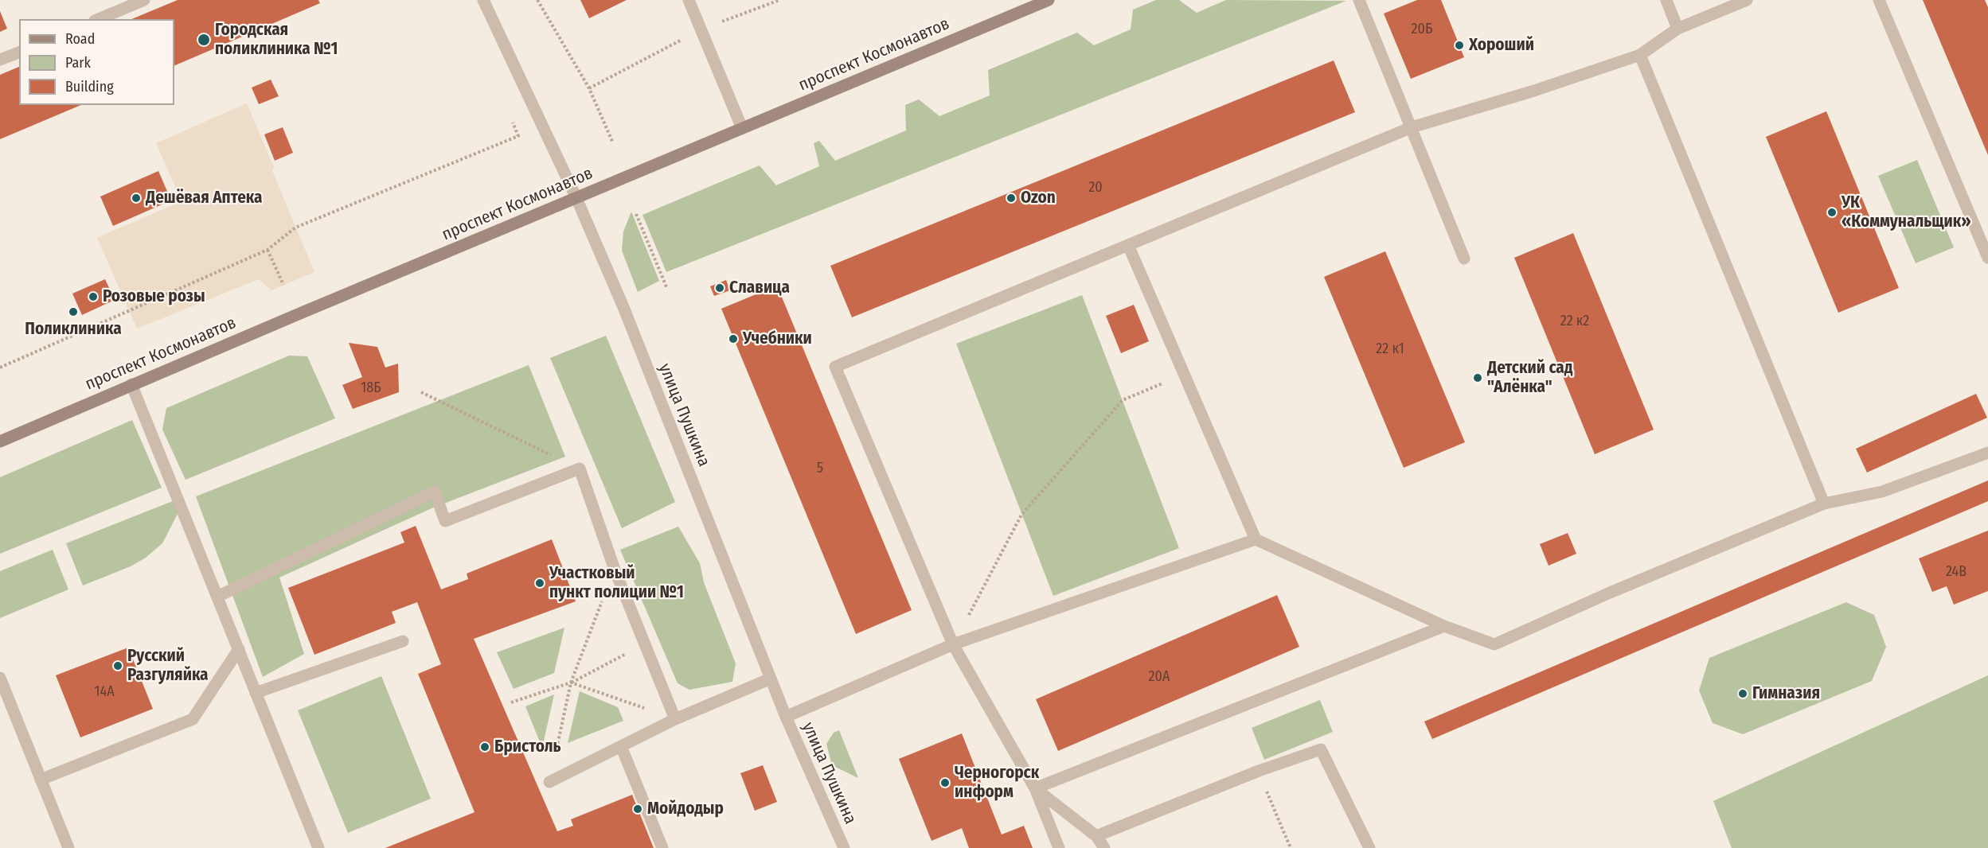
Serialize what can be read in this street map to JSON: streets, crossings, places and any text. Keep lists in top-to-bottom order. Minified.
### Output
{"streets":{"main road":["проспект Космонавтов"],"street":["улица Пушкина"]},"crossings":[["проспект Космонавтов","улица Пушкина"]],"places":["Городская поликлиника №1","Хороший","Дешёвая Аптека","Ozon","УК «Коммунальщик»","Славица","Розовые розы","Поликлиника","Учебники","Детский сад \"Алёнка\"","Участковый пункт полиции №1","Русский Разгуляйка","Гимназия","Бристоль","Черногорск информ","Мойдодыр"],"house_numbers":["20Б","20","22 к2","22 к1","18Б","5","24В","20А","14А"],"legend":["Road","Park","Building"]}
